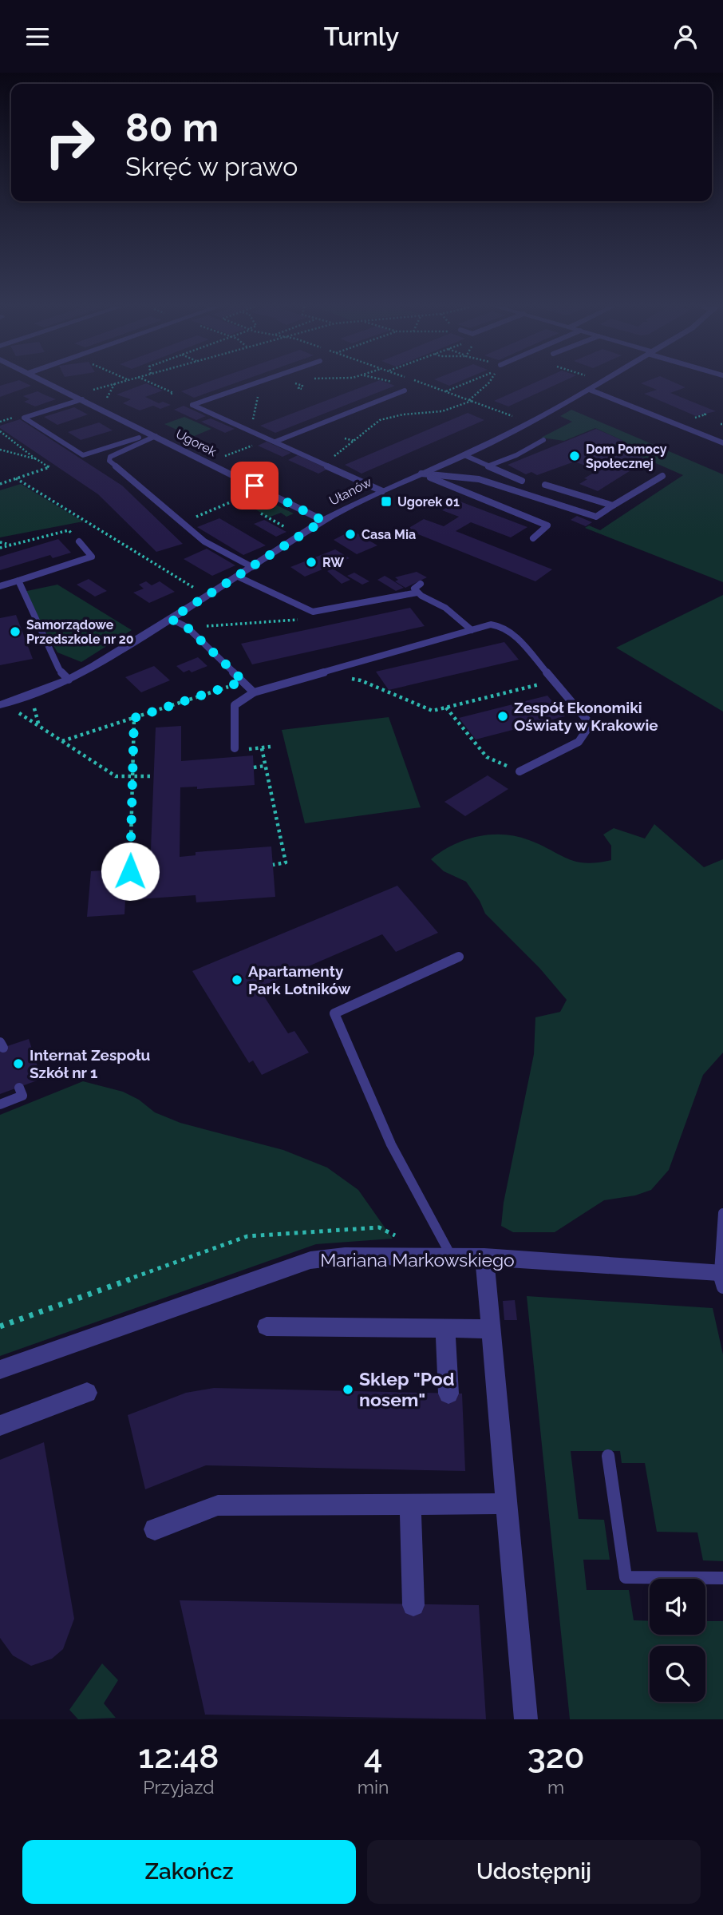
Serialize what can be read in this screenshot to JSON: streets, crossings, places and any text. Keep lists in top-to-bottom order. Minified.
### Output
{"streets":{"street":["Ugorek","Ułanów","Mariana Markowskiego"]},"crossings":[["Ugorek","Ułanów"]],"places":{"other":["Dom Pomocy Społecznej","Casa Mia","RW","Samorządowe Przedszkole nr 20","Zespół Ekonomiki Oświaty w Krakowie","Apartamenty Park Lotników","Internat Zespołu Szkół nr 1","Sklep \"Pod nosem\""],"transit":["Ugorek 01"]},"page":{"header":"Turnly","turn":["80 m","Skręć w prawo"],"eta":["12:48","Przyjazd","4","min","320","m"],"buttons":["Zakończ","Udostępnij"]}}
